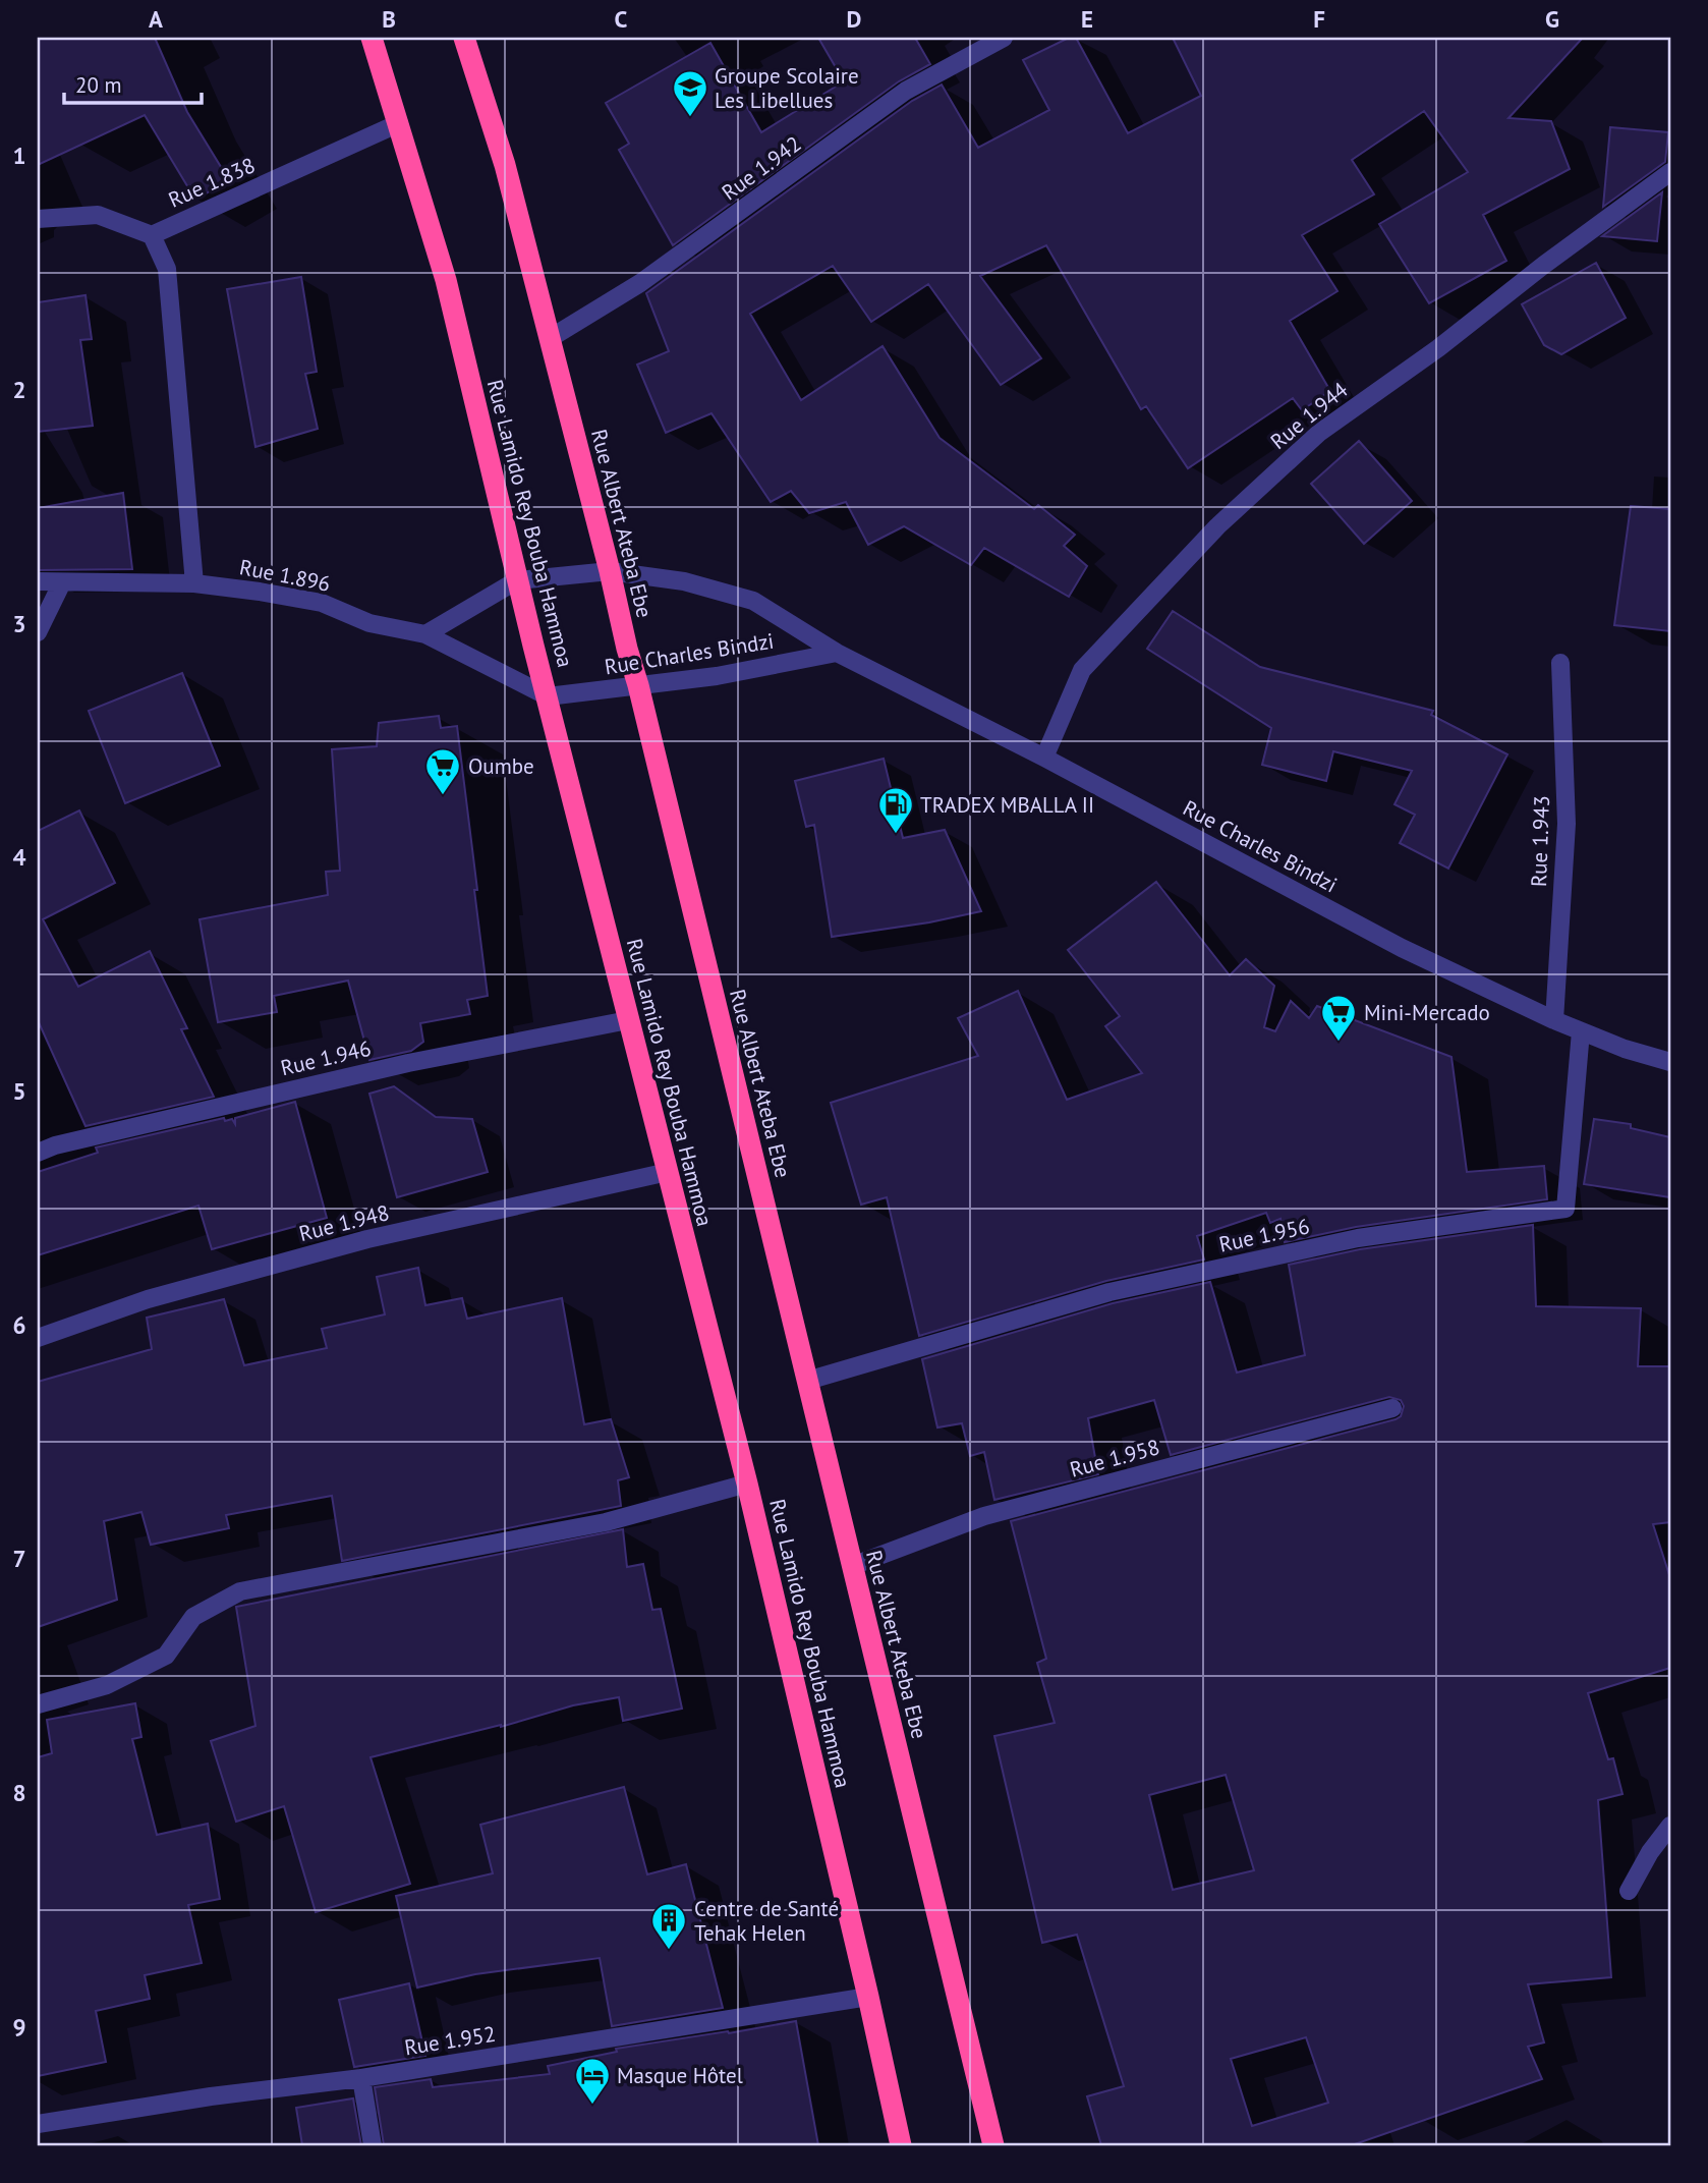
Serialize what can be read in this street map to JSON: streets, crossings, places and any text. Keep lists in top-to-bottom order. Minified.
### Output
{"streets":{"highway":["Rue Lamido Rey Bouba Hammoa","Rue Albert Ateba Ebe"],"street":["Rue 1.942","Rue 1.838","Rue 1.944","Rue 1.896","Rue Charles Bindzi","Rue 1.943","Rue 1.946","Rue 1.948","Rue 1.956","Rue 1.958","Rue 1.952"]},"crossings":[["Rue 1.942","Rue Albert Ateba Ebe"],["Rue 1.838","Rue Lamido Rey Bouba Hammoa"],["Rue 1.944","Rue Charles Bindzi"],["Rue Lamido Rey Bouba Hammoa","Rue 1.896"],["Rue Lamido Rey Bouba Hammoa","Rue Charles Bindzi"],["Rue Lamido Rey Bouba Hammoa","Rue 1.946"],["Rue Lamido Rey Bouba Hammoa","Rue 1.948"],["Rue Lamido Rey Bouba Hammoa","Rue 1.952"],["Rue Albert Ateba Ebe","Rue Charles Bindzi"],["Rue Albert Ateba Ebe","Rue 1.956"],["Rue Albert Ateba Ebe","Rue 1.958"],["Rue 1.896","Rue Charles Bindzi"],["Rue Charles Bindzi","Rue 1.943"],["Rue Charles Bindzi","Rue 1.956"]],"places":{"school or university":["Groupe Scolaire Les Libellues"],"supermarket":["Oumbe","Mini-Mercado"],"fuel station":["TRADEX MBALLA II"],"building":["Centre de Santé Tehak Helen"],"hotel":["Masque Hôtel"]},"scale_bar":"20 m","grid":{"columns":["A","B","C","D","E","F","G"],"rows":["1","2","3","4","5","6","7","8","9"]}}
